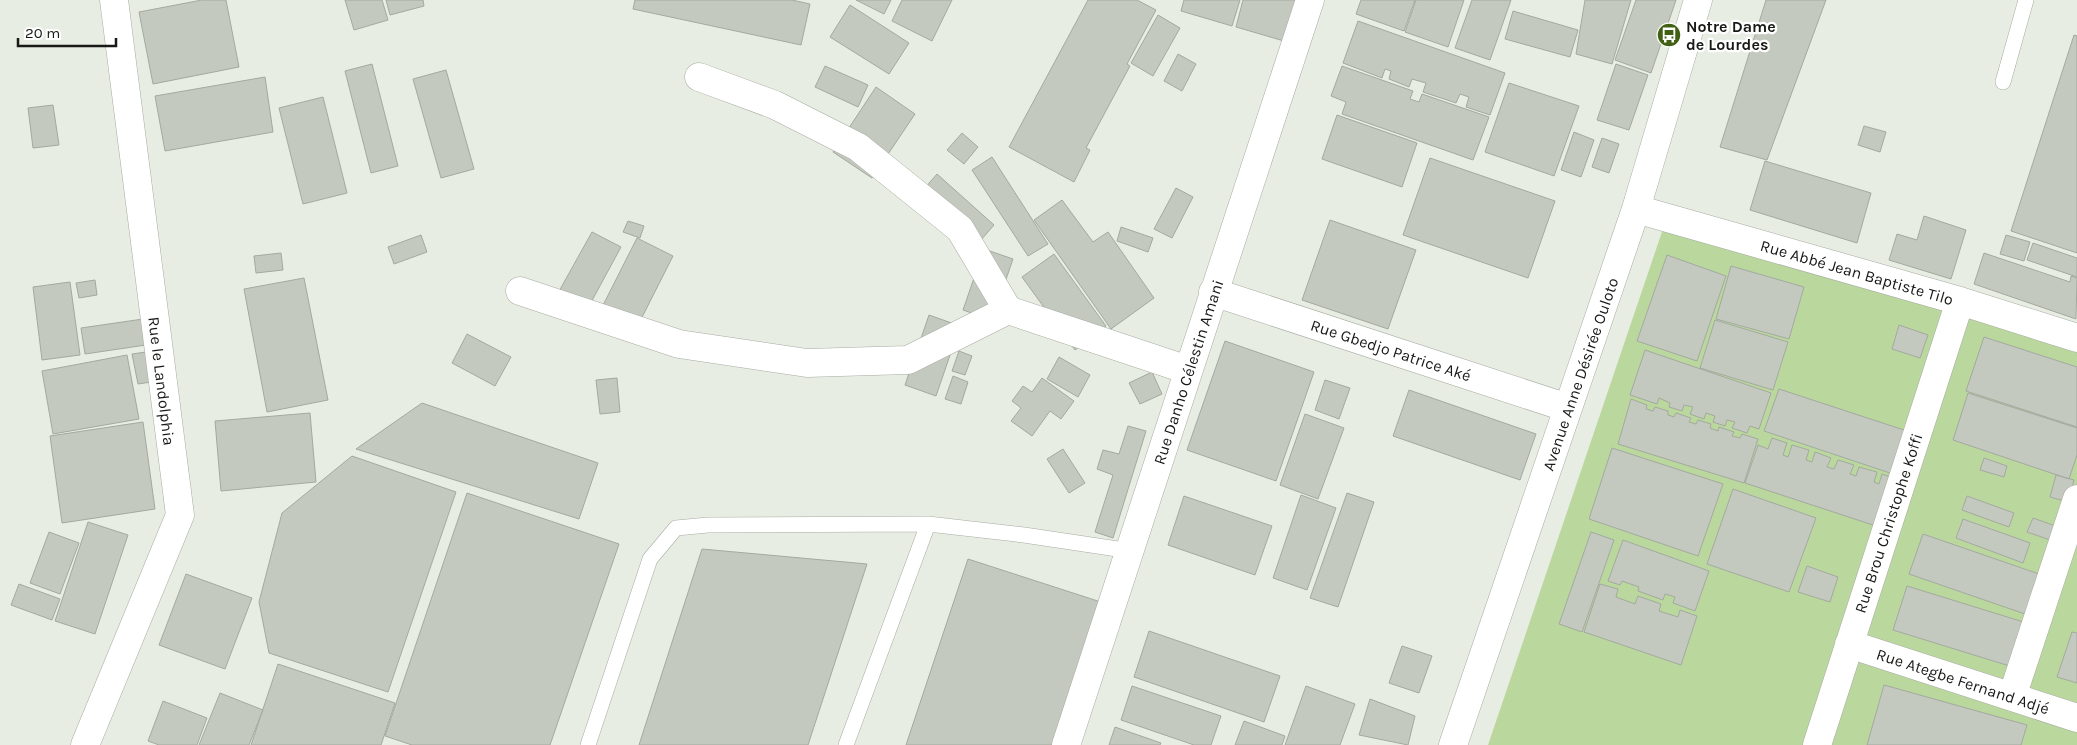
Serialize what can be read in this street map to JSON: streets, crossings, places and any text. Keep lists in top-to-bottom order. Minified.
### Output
{"streets":{"street":["Rue Abbé Jean Baptiste Tilo","Rue Gbedjo Patrice Aké","Rue Danho Célestin Amani","Avenue Anne Désirée Ouloto","Rue le Landolphia","Rue Brou Christophe Koffi","Rue Ategbe Fernand Adjé"]},"crossings":[["Rue Abbé Jean Baptiste Tilo","Avenue Anne Désirée Ouloto"],["Rue Abbé Jean Baptiste Tilo","Rue Brou Christophe Koffi"],["Rue Gbedjo Patrice Aké","Rue Danho Célestin Amani"],["Rue Gbedjo Patrice Aké","Avenue Anne Désirée Ouloto"],["Rue Brou Christophe Koffi","Rue Ategbe Fernand Adjé"]],"places":{"bus stop":["Notre Dame de Lourdes"]},"scale_bar":"20 m"}
